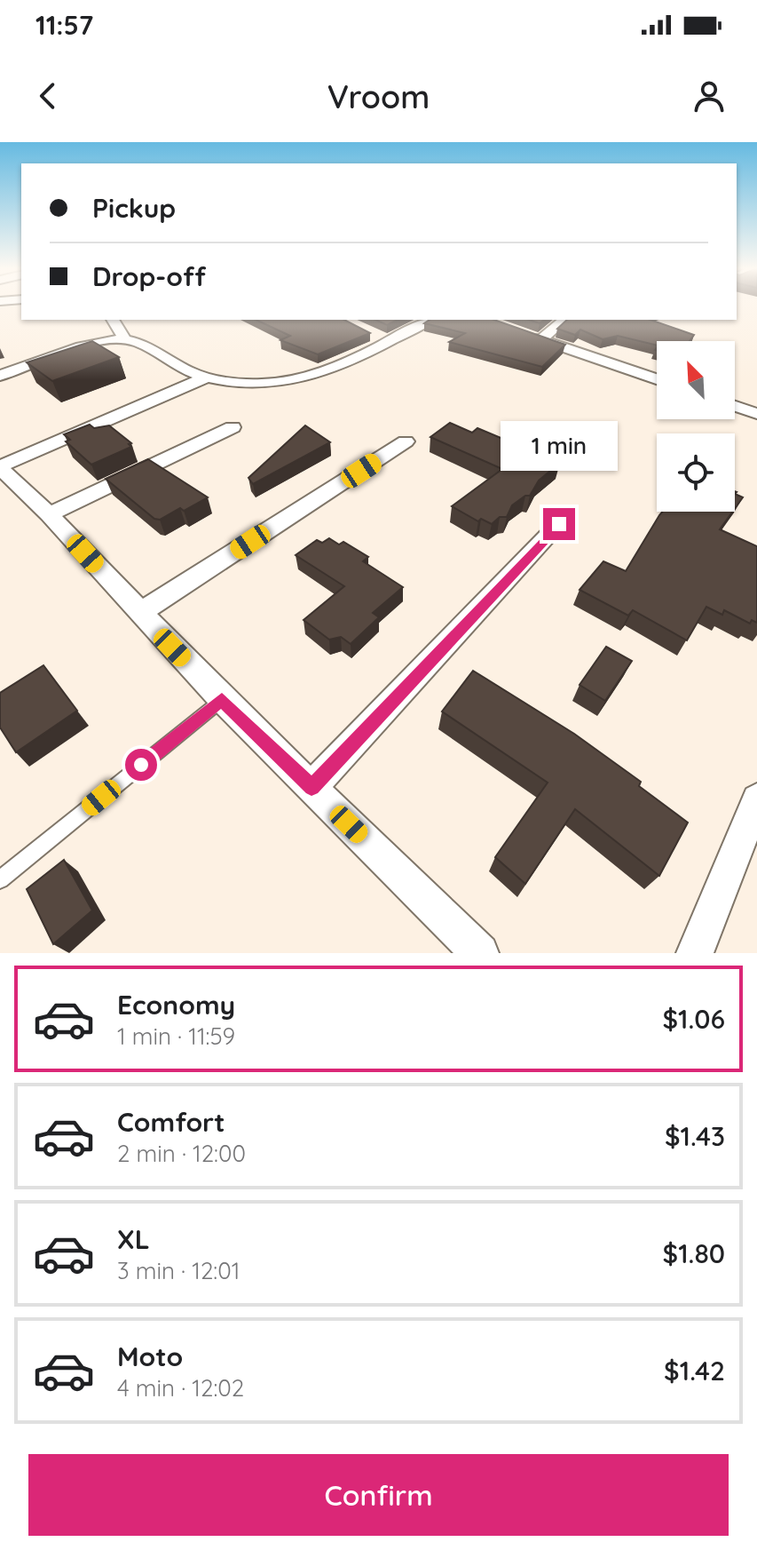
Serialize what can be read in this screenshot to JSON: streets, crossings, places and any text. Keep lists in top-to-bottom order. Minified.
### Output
{"north":"top left","page":{"status":"11:57","header":"Vroom","banner":["Pickup","Drop-off"],"bubble":"1 min","list":[{"name":"Economy","note":"1 min · 11:59","value":"$1.06"},{"name":"Comfort","note":"2 min · 12:00","value":"$1.43"},{"name":"XL","note":"3 min · 12:01","value":"$1.80"},{"name":"Moto","note":"4 min · 12:02","value":"$1.42"}],"buttons":"Confirm"}}
